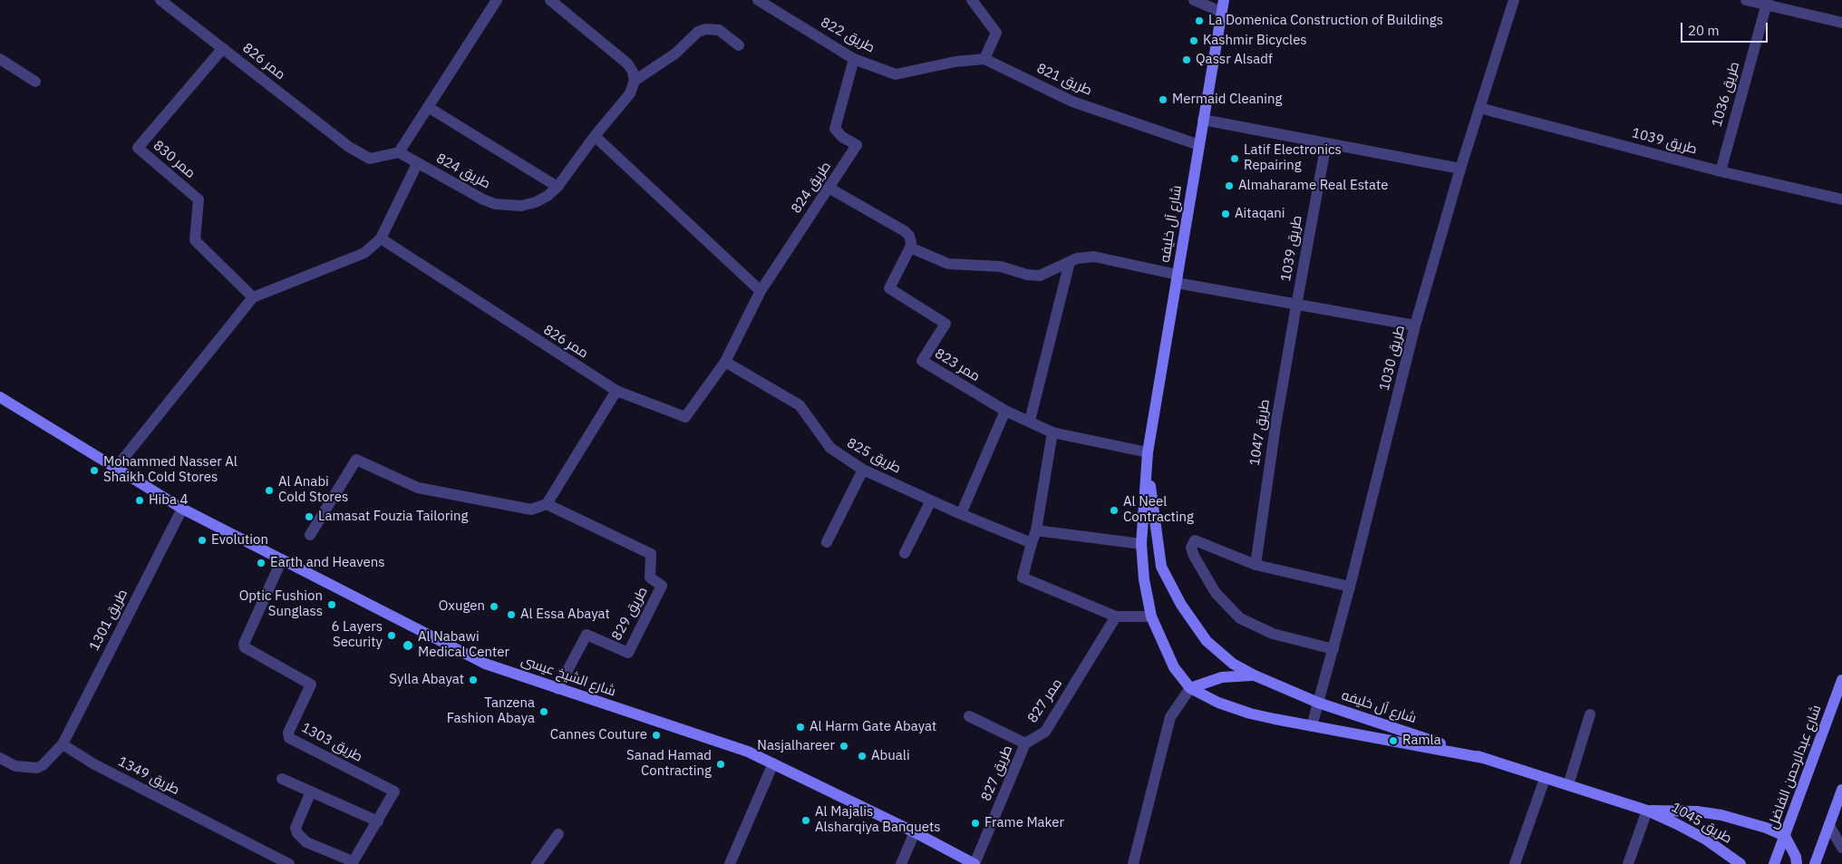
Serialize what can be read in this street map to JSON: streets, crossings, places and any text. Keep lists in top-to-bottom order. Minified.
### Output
{"streets":{"street":["طريق 822","ممر 826","طريق 821","طريق 1036","طريق 1039","ممر 830","طريق 824","شارع آل خليفه","طريق 1030","ممر 823","طريق 1047","طريق 825","طريق 829","طريق 1301","شارع الشيخ عيسى","ممر 827","طريق 1303","شارع عبدالرحمن الفاضل","طريق 827","طريق 1349","طريق 1045"]},"crossings":[["طريق 822","طريق 821"],["طريق 822","طريق 824"],["ممر 826","ممر 830"],["ممر 826","طريق 824"],["ممر 826","طريق 825"],["طريق 821","شارع آل خليفه"],["طريق 1036","طريق 1039"],["طريق 1039","طريق 1030"],["طريق 1039","طريق 1047"],["طريق 824","طريق 825"],["شارع آل خليفه","طريق 1030"],["شارع آل خليفه","ممر 823"],["شارع آل خليفه","طريق 1045"],["طريق 829","شارع الشيخ عيسى"],["طريق 1301","شارع الشيخ عيسى"],["طريق 1301","طريق 1349"],["شارع الشيخ عيسى","طريق 1303"],["شارع الشيخ عيسى","طريق 827"],["ممر 827","طريق 827"],["شارع عبدالرحمن الفاضل","طريق 1045"]],"places":["La Domenica Construction of Buildings","Kashmir Bicycles","Qassr Alsadf","Mermaid Cleaning","Latif Electronics Repairing","Almaharame Real Estate","Aitaqani","Mohammed Nasser Al Shaikh Cold Stores","Al Anabi Cold Stores","Hiba 4","Al Neel Contracting","Lamasat Fouzia Tailoring","Evolution","Earth and Heavens","Optic Fushion Sunglass","Oxugen","Al Essa Abayat","6 Layers Security","Al Nabawi Medical Center","Sylla Abayat","Tanzena Fashion Abaya","Al Harm Gate Abayat","Cannes Couture","Ramla","Nasjalhareer","Abuali","Sanad Hamad Contracting","Al Majalis Alsharqiya Banquets","Frame Maker"],"scale_bar":"20 m"}
